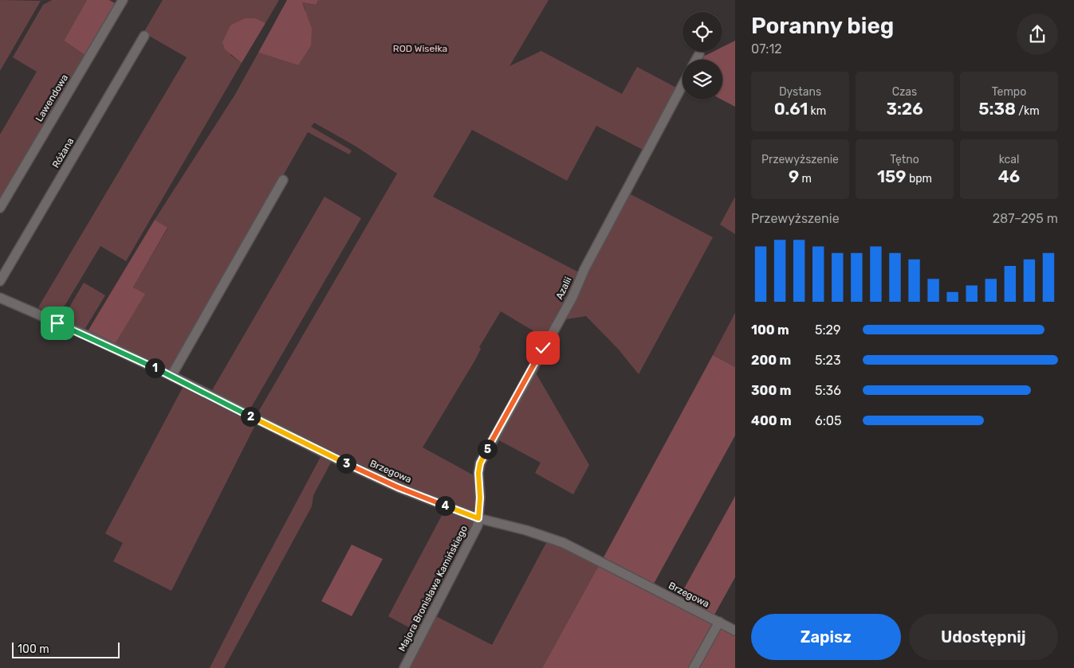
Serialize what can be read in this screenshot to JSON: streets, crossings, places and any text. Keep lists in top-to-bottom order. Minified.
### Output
{"streets":{"street":["Lawendowa","Różana","Azalii","Brzegowa","Majora Bronisława Kamińskiego"]},"crossings":[["Azalii","Brzegowa"],["Azalii","Majora Bronisława Kamińskiego"],["Brzegowa","Majora Bronisława Kamińskiego"]],"parks":["ROD Wisełka"],"scale_bar":"100 m","page":{"heading":["Poranny bieg","07:12"],"stats":[["Dystans","0.61 km"],["Czas","3:26"],["Tempo","5:38 /km"],["Przewyższenie","9 m"],["Tętno","159 bpm"],["kcal","46"]],"chart":["Przewyższenie","287–295 m"],"list":[{"name":"100 m","note":"5:29"},{"name":"200 m","note":"5:23"},{"name":"300 m","note":"5:36"},{"name":"400 m","note":"6:05"}],"pins":["1","2","5","3","4"],"buttons":["Zapisz","Udostępnij"],"scale":"100 m"}}
